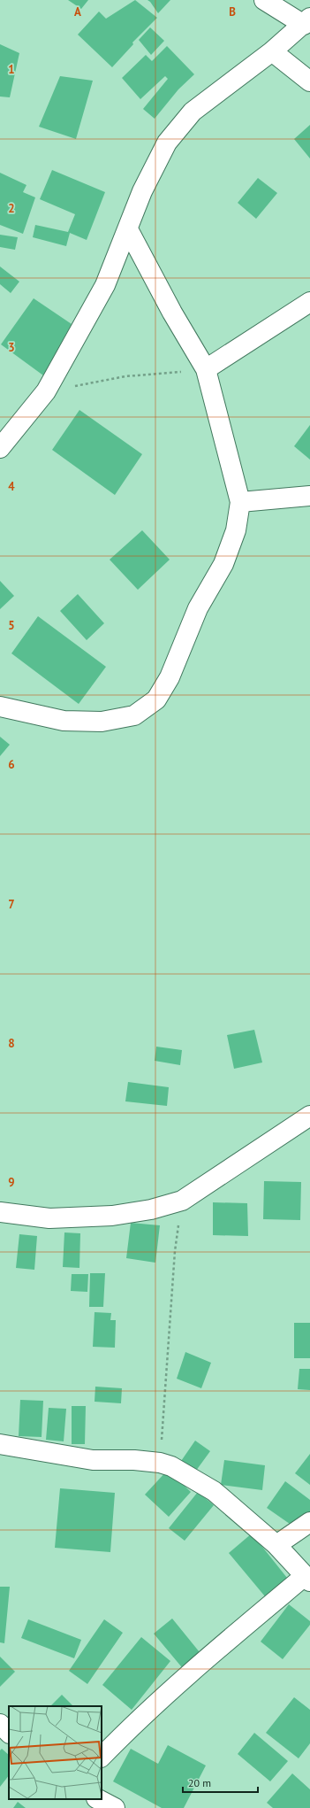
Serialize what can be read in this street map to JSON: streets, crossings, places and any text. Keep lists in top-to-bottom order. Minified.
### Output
{"scale_bar":"20 m","grid":{"columns":["A","B"],"rows":["1","2","3","4","5","6","7","8","9"]}}
